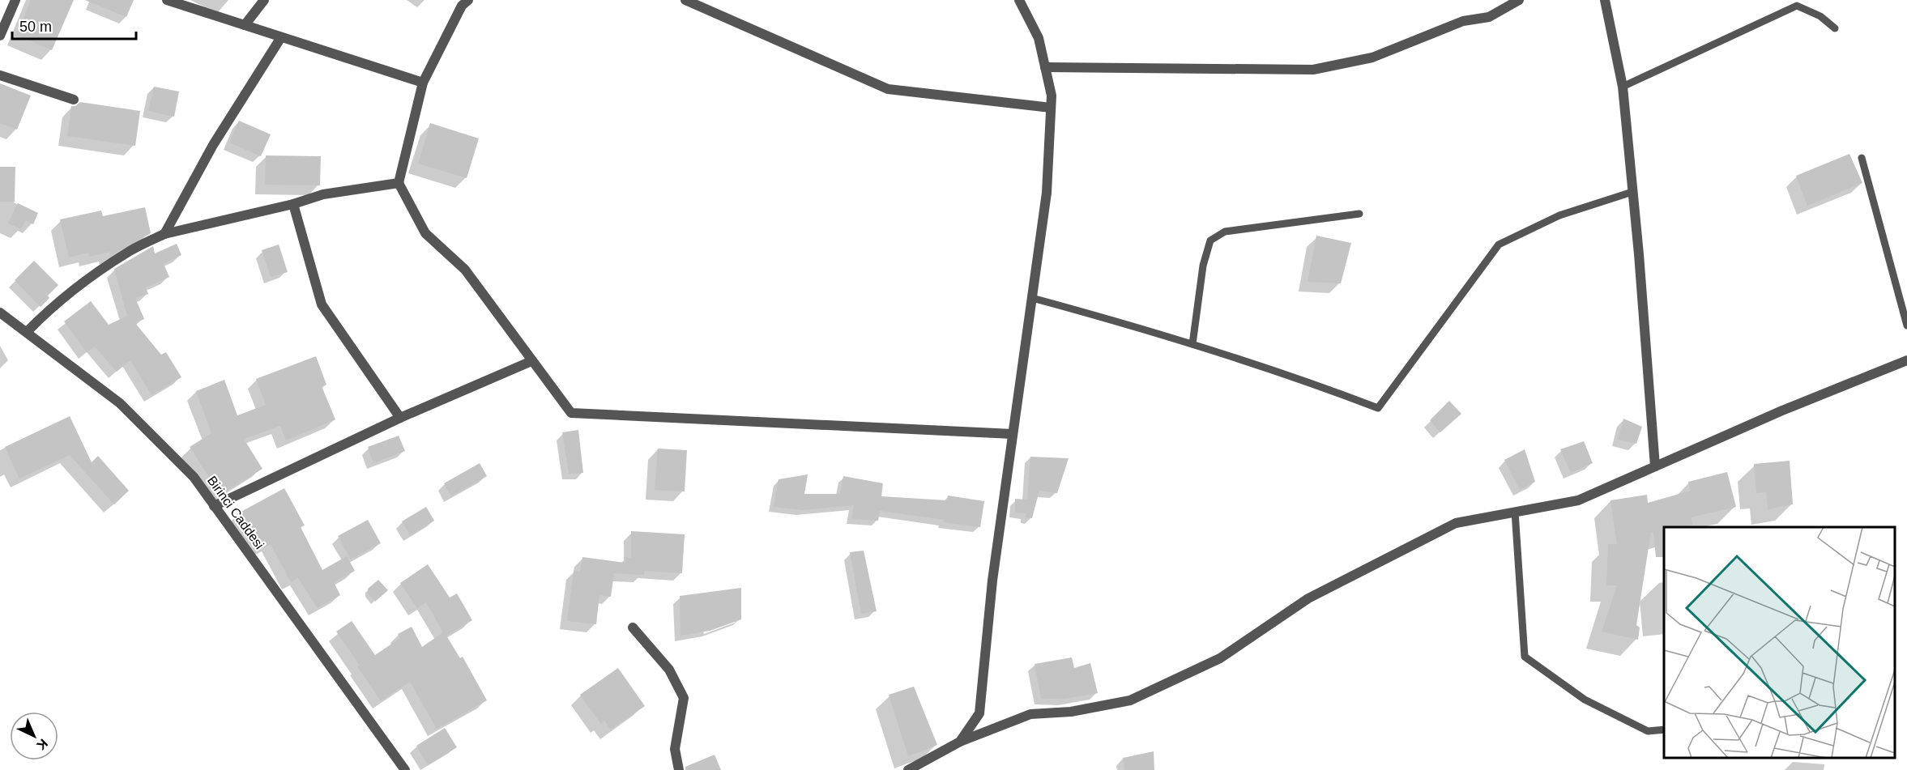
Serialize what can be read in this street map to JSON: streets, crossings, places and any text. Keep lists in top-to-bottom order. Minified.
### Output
{"streets":{"street":["Birinci Caddesi"]},"scale_bar":"50 m","north":"bottom right"}
